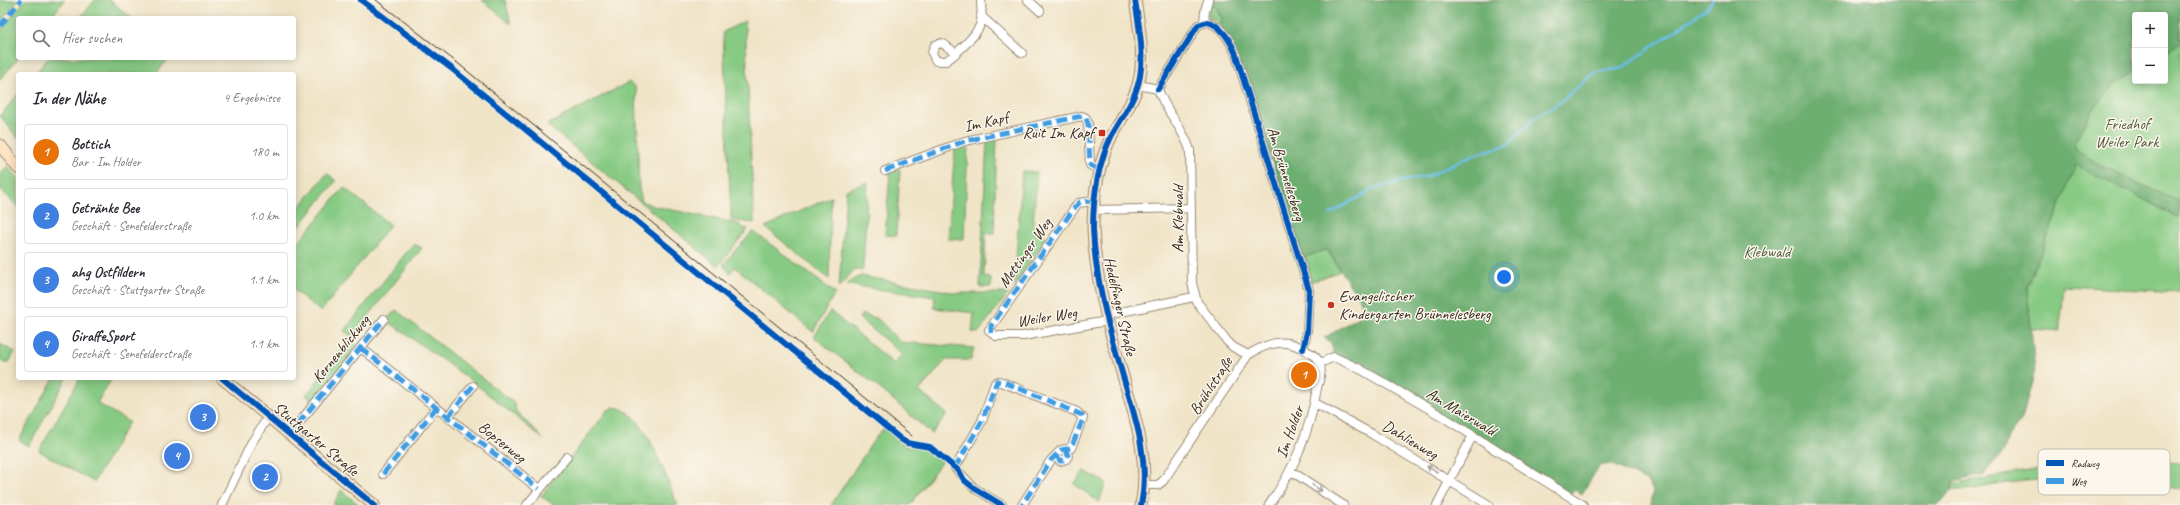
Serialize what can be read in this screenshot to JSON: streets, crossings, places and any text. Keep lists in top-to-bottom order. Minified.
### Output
{"streets":{"street":["Im Kapf","Am Brünnelesberg","Am Klebwald","Mettinger Weg","Hedelfinger Straße","Weiler Weg","Kernenblickweg","Brühlstraße","Am Maierwald","Im Holder","Stuttgarter Straße","Dahlienweg","Bopserweg"]},"crossings":[["Im Kapf","Hedelfinger Straße"],["Am Brünnelesberg","Brühlstraße"],["Am Klebwald","Mettinger Weg"],["Am Klebwald","Weiler Weg"],["Mettinger Weg","Hedelfinger Straße"],["Mettinger Weg","Weiler Weg"],["Hedelfinger Straße","Weiler Weg"],["Hedelfinger Straße","Brühlstraße"],["Kernenblickweg","Stuttgarter Straße"],["Kernenblickweg","Bopserweg"],["Brühlstraße","Am Maierwald"],["Brühlstraße","Im Holder"],["Am Maierwald","Im Holder"],["Im Holder","Dahlienweg"]],"one_way":["Dahlienweg"],"parks":["Friedhof Weiler Park","Klebwald"],"places":{"transit":["Ruit Im Kapf"],"other":["Evangelischer Kindergarten Brünnelesberg"]},"legend":["Radweg","Weg"],"page":{"map_buttons":["+","−"],"search":"Hier suchen","heading":["In der Nähe","4 Ergebnisse"],"list":[{"mark":"1","name":"Bottich","note":"Bar · Im Holder","value":"180 m"},{"mark":"2","name":"Getränke Bee","note":"Geschäft · Senefelderstraße","value":"1.0 km"},{"mark":"3","name":"ahg Ostfildern","note":"Geschäft · Stuttgarter Straße","value":"1.1 km"},{"mark":"4","name":"GiraffeSport","note":"Geschäft · Senefelderstraße","value":"1.1 km"}],"pins":["1","3","4","2"]}}
